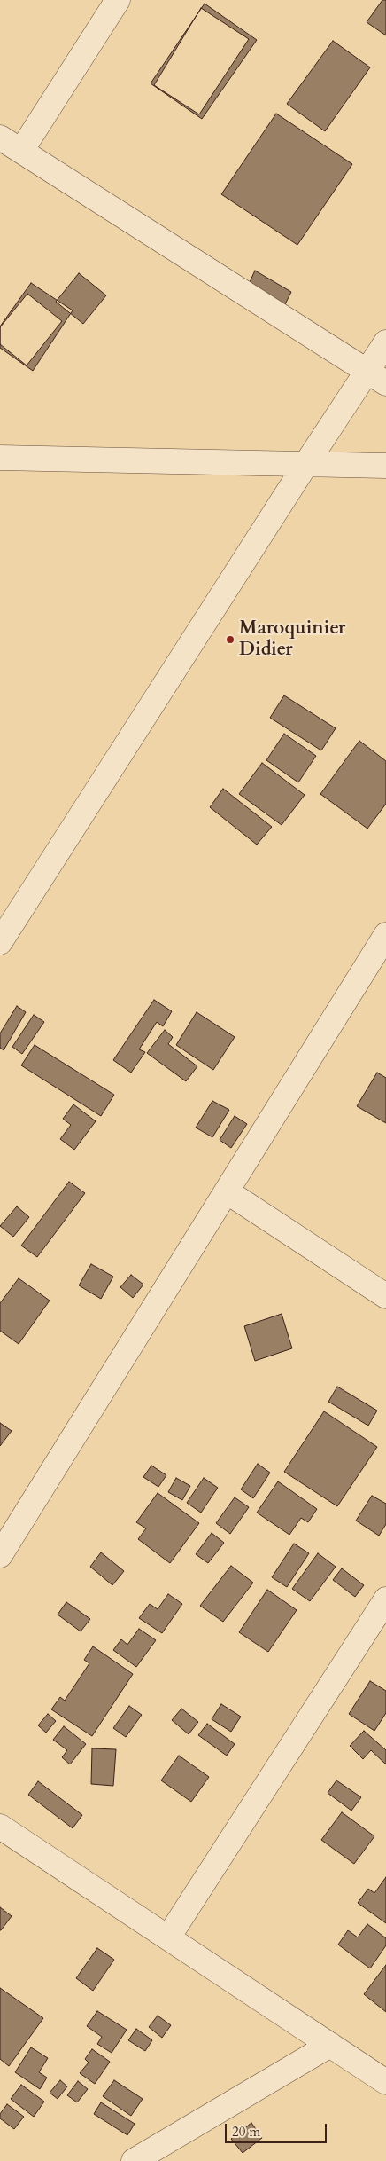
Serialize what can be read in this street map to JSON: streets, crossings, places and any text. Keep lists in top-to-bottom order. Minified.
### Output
{"places":["Maroquinier Didier"],"scale_bar":"20 m"}
